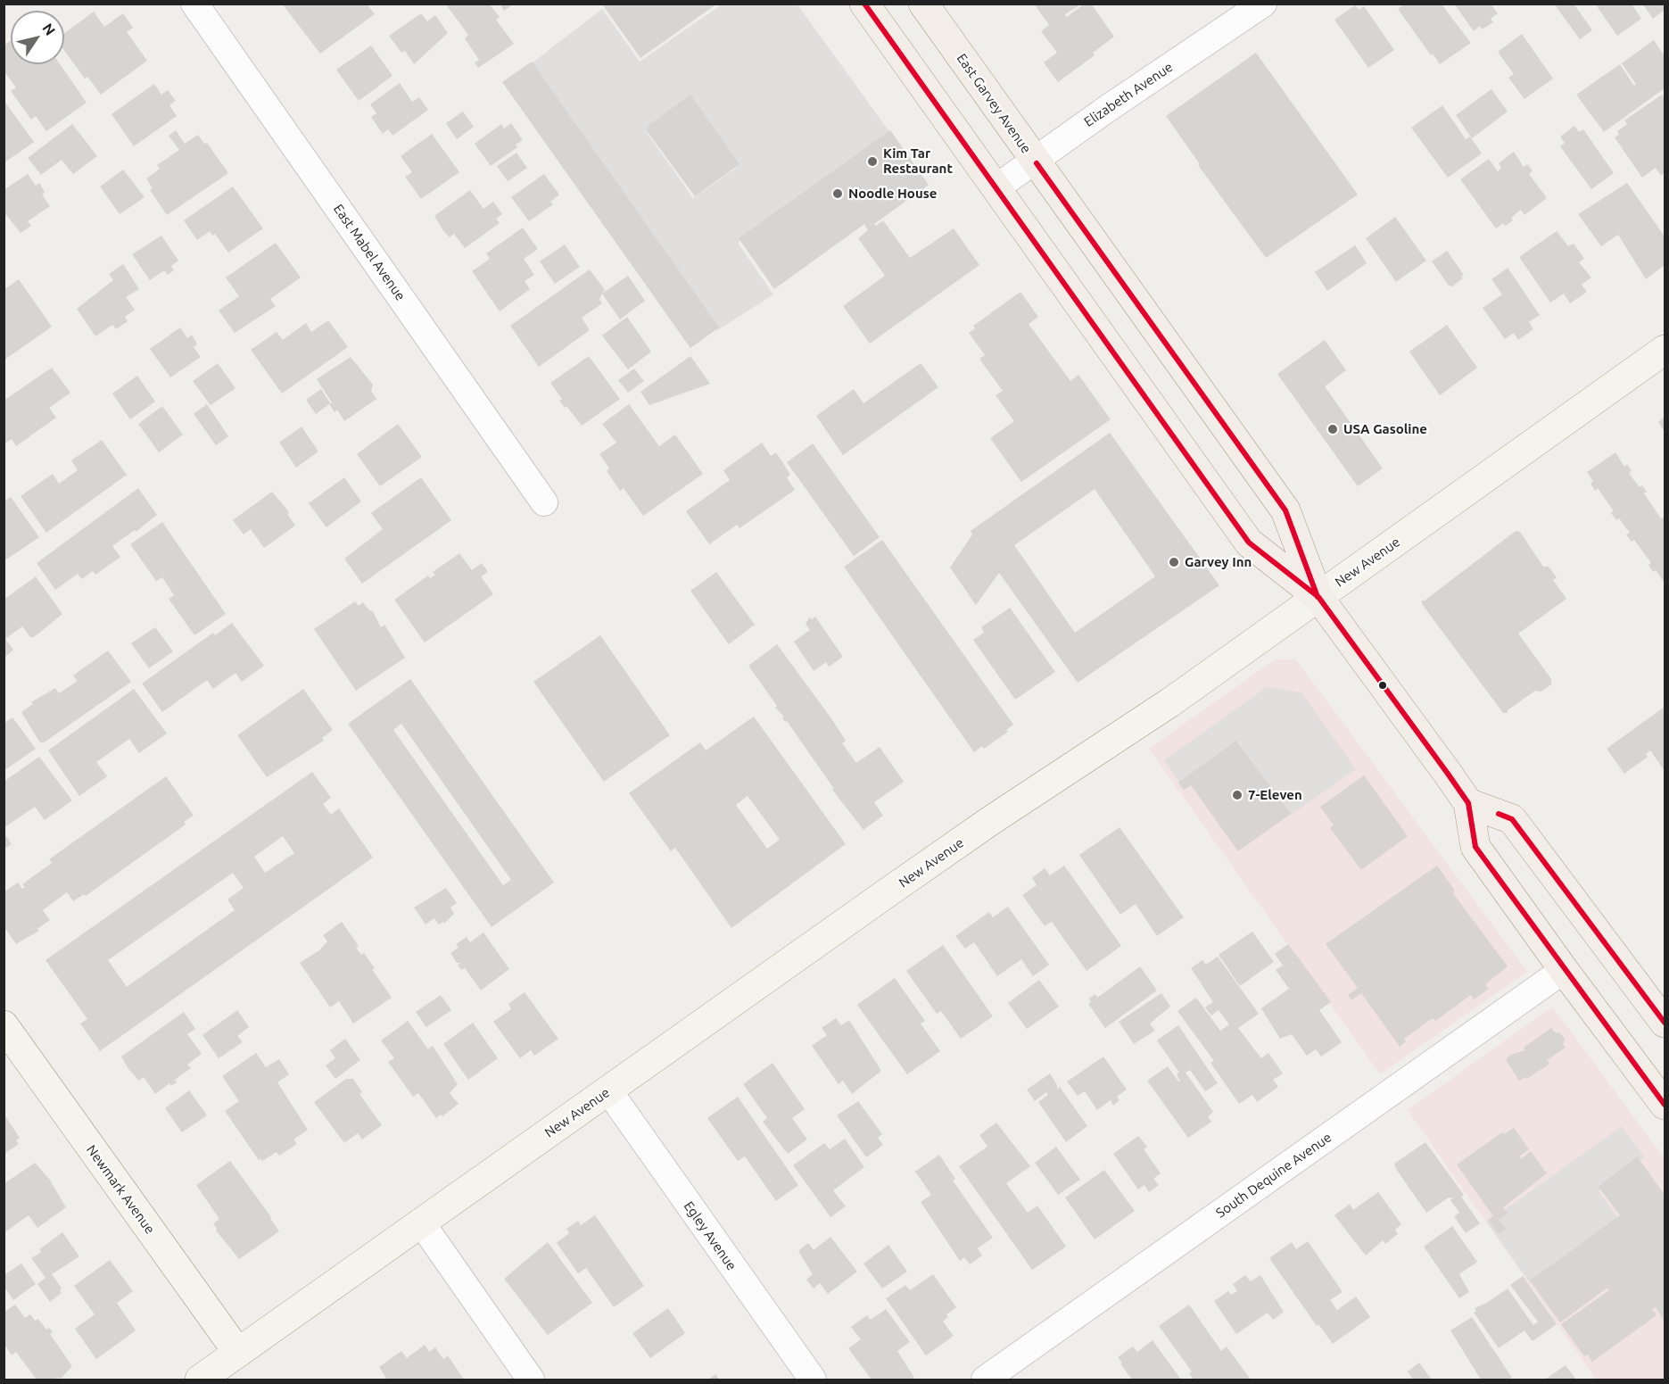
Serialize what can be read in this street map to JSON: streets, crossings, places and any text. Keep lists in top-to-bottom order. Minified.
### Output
{"streets":{"main road":["East Garvey Avenue"],"street":["Elizabeth Avenue","East Mabel Avenue","New Avenue","South Dequine Avenue","Newmark Avenue","Egley Avenue"]},"crossings":[["Elizabeth Avenue","East Garvey Avenue"],["East Garvey Avenue","New Avenue"],["New Avenue","Newmark Avenue"],["New Avenue","Egley Avenue"]],"places":["Kim Tar Restaurant","Noodle House","USA Gasoline","Garvey Inn","7-Eleven"],"north":"top right"}
